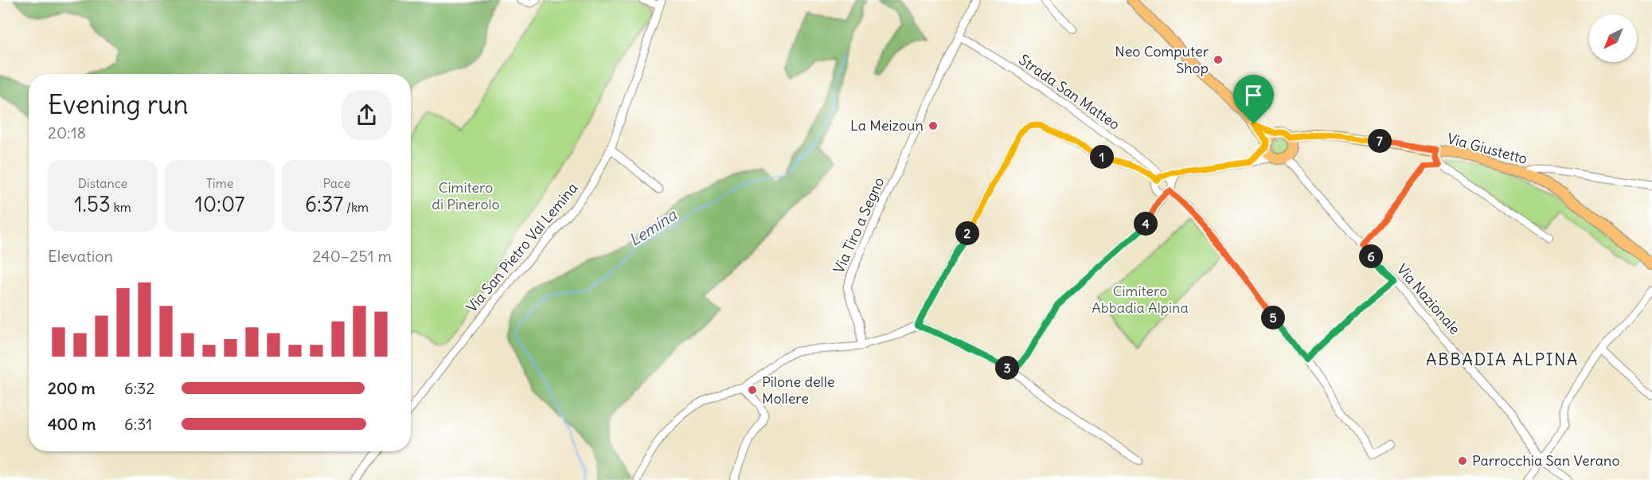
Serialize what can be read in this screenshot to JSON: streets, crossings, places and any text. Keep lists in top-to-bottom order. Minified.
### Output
{"streets":{"main road":["Via Giustetto"],"street":["Strada San Matteo","Via Tiro a Segno","Via San Pietro Val Lemina","Via Nazionale"]},"crossings":[["Strada San Matteo","Via Tiro a Segno"],["Via Giustetto","Via Nazionale"]],"districts":["ABBADIA ALPINA"],"water":["Lemina"],"parks":["Cimitero di Pinerolo","Cimitero Abbadia Alpina"],"places":["Neo Computer Shop","La Meizoun","Pilone delle Mollere","Parrocchia San Verano"],"north":"bottom left","page":{"heading":["Evening run","20:18"],"pins":["7","1","4","2","6","5","3"],"stats":[["Distance","1.53 km"],["Time","10:07"],["Pace","6:37 /km"]],"chart":["Elevation","240–251 m"],"list":[{"name":"200 m","note":"6:32"},{"name":"400 m","note":"6:31"}]}}
